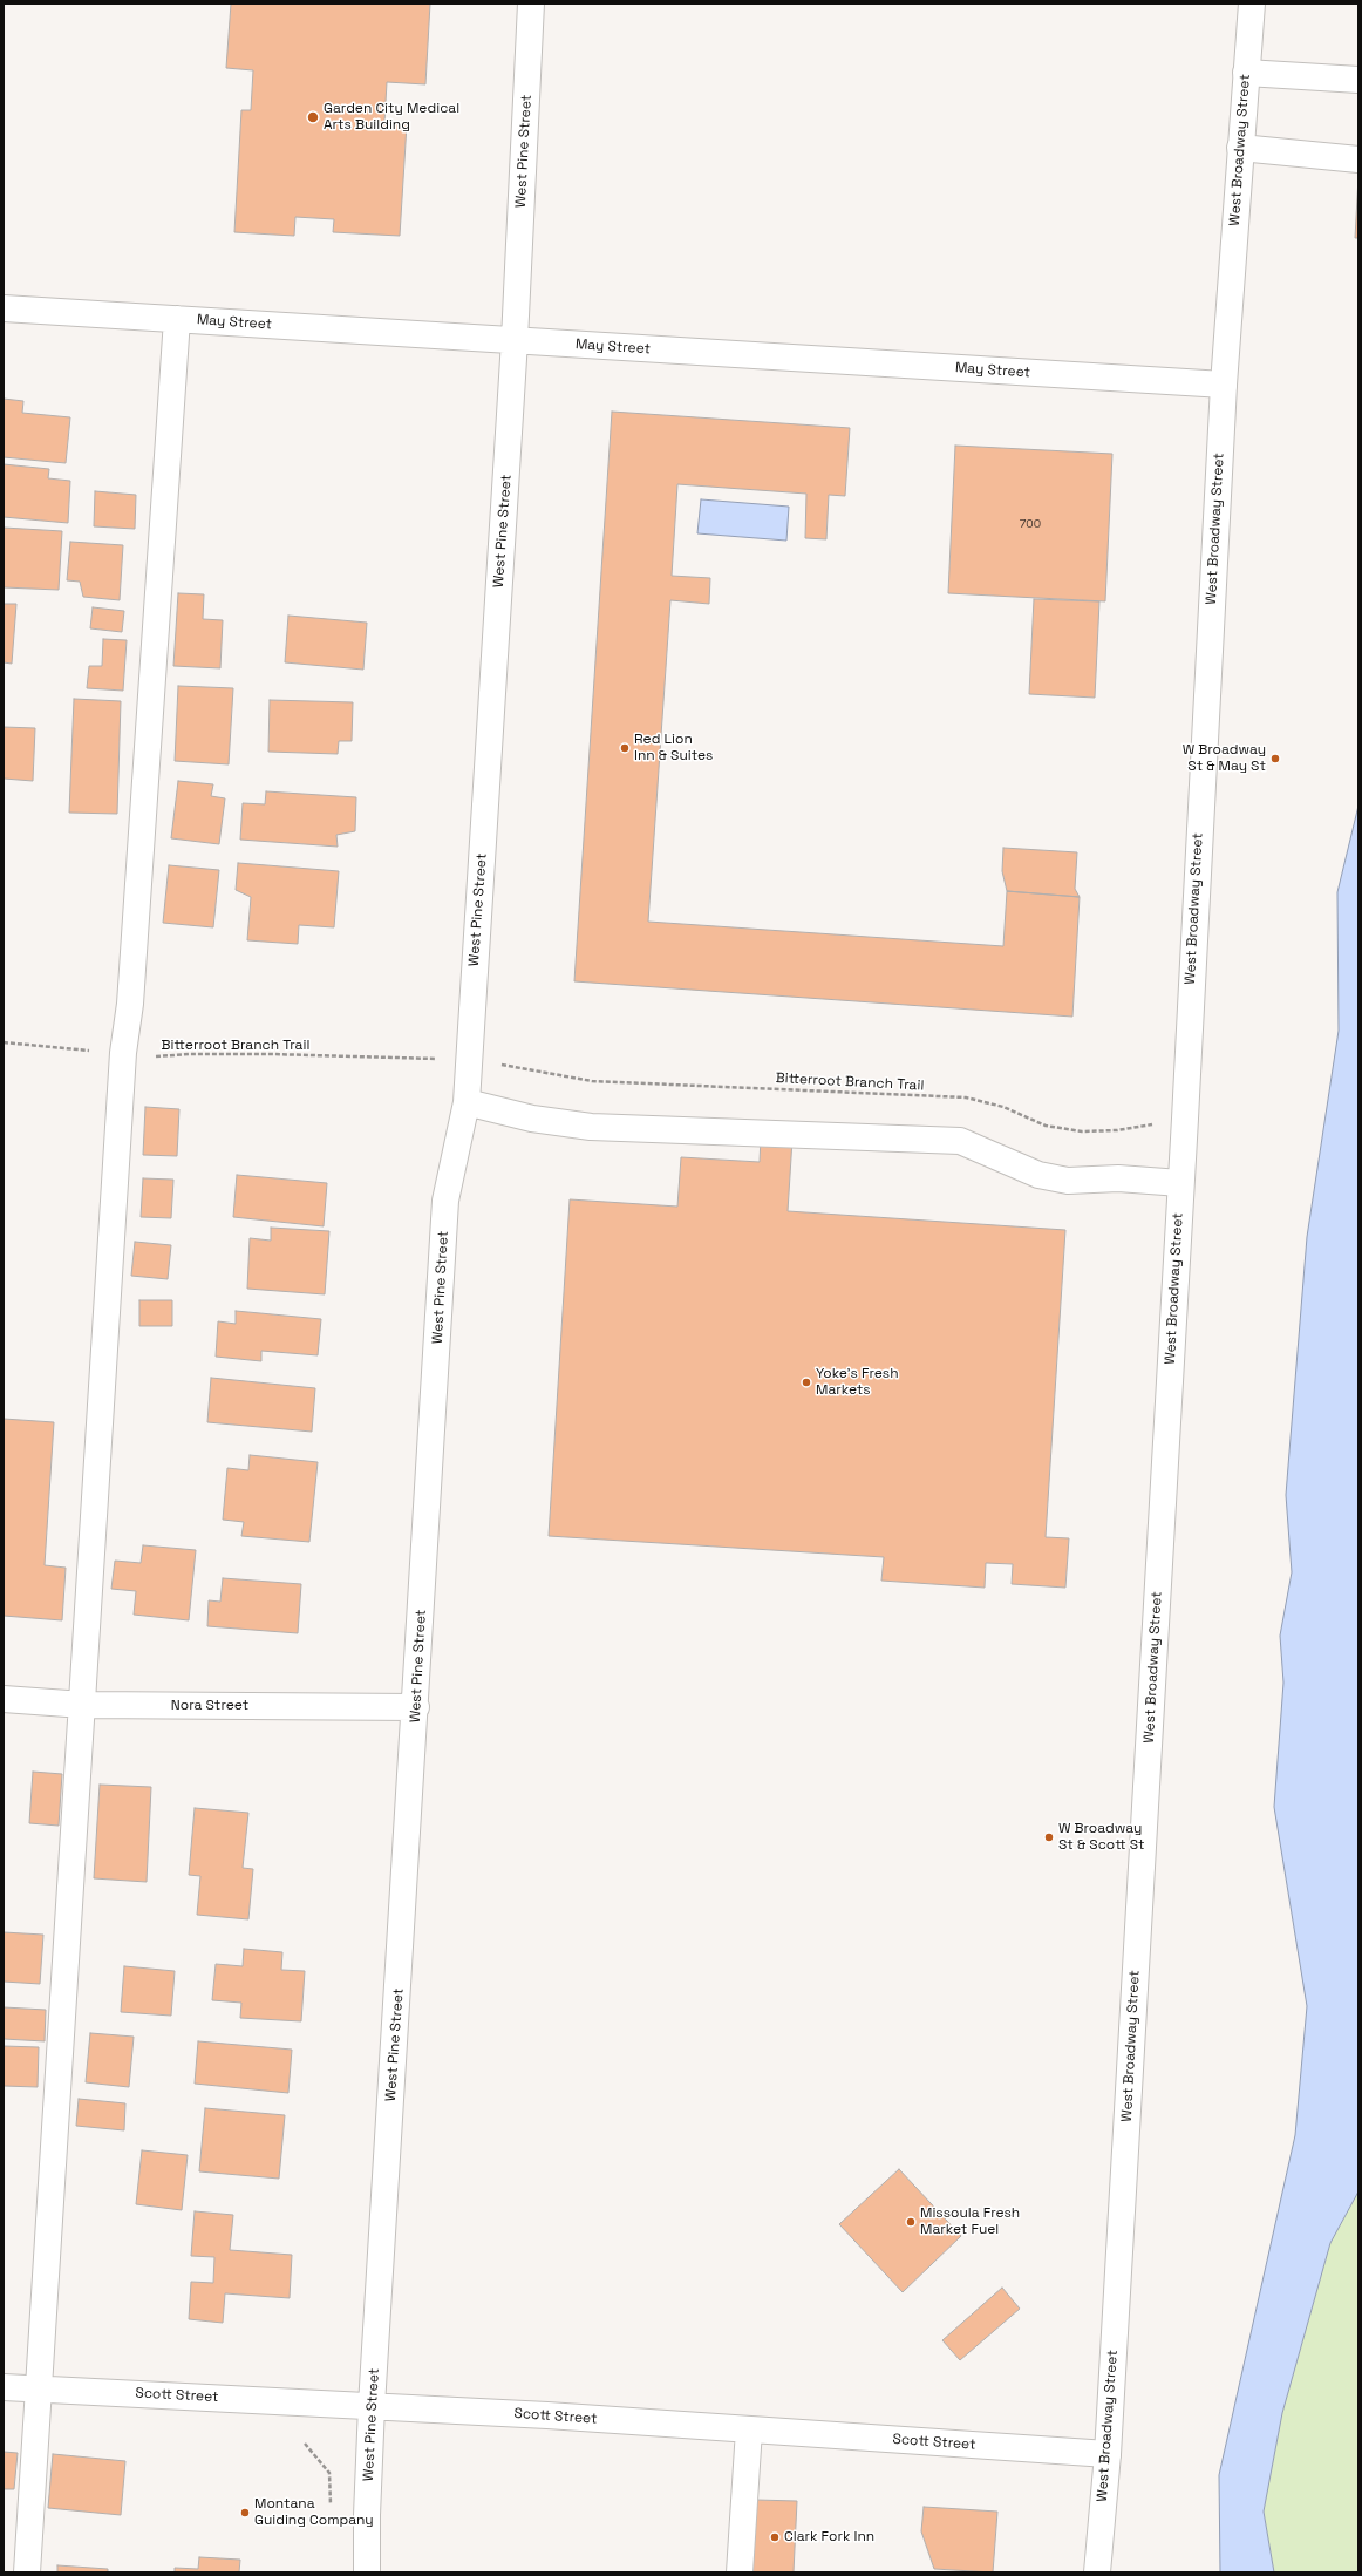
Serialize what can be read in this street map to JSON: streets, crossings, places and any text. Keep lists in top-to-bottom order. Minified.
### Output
{"streets":{"street":["West Broadway Street","West Pine Street","May Street","Nora Street","Scott Street"],"path":["Bitterroot Branch Trail"]},"crossings":[["West Broadway Street","May Street"],["West Broadway Street","Bitterroot Branch Trail"],["West Broadway Street","Scott Street"],["West Pine Street","May Street"],["West Pine Street","Bitterroot Branch Trail"],["West Pine Street","Nora Street"],["West Pine Street","Scott Street"]],"places":["Garden City Medical Arts Building","Red Lion Inn & Suites","W Broadway St & May St","Yoke's Fresh Markets","W Broadway St & Scott St","Missoula Fresh Market Fuel","Montana Guiding Company","Clark Fork Inn"],"house_numbers":["700"]}
